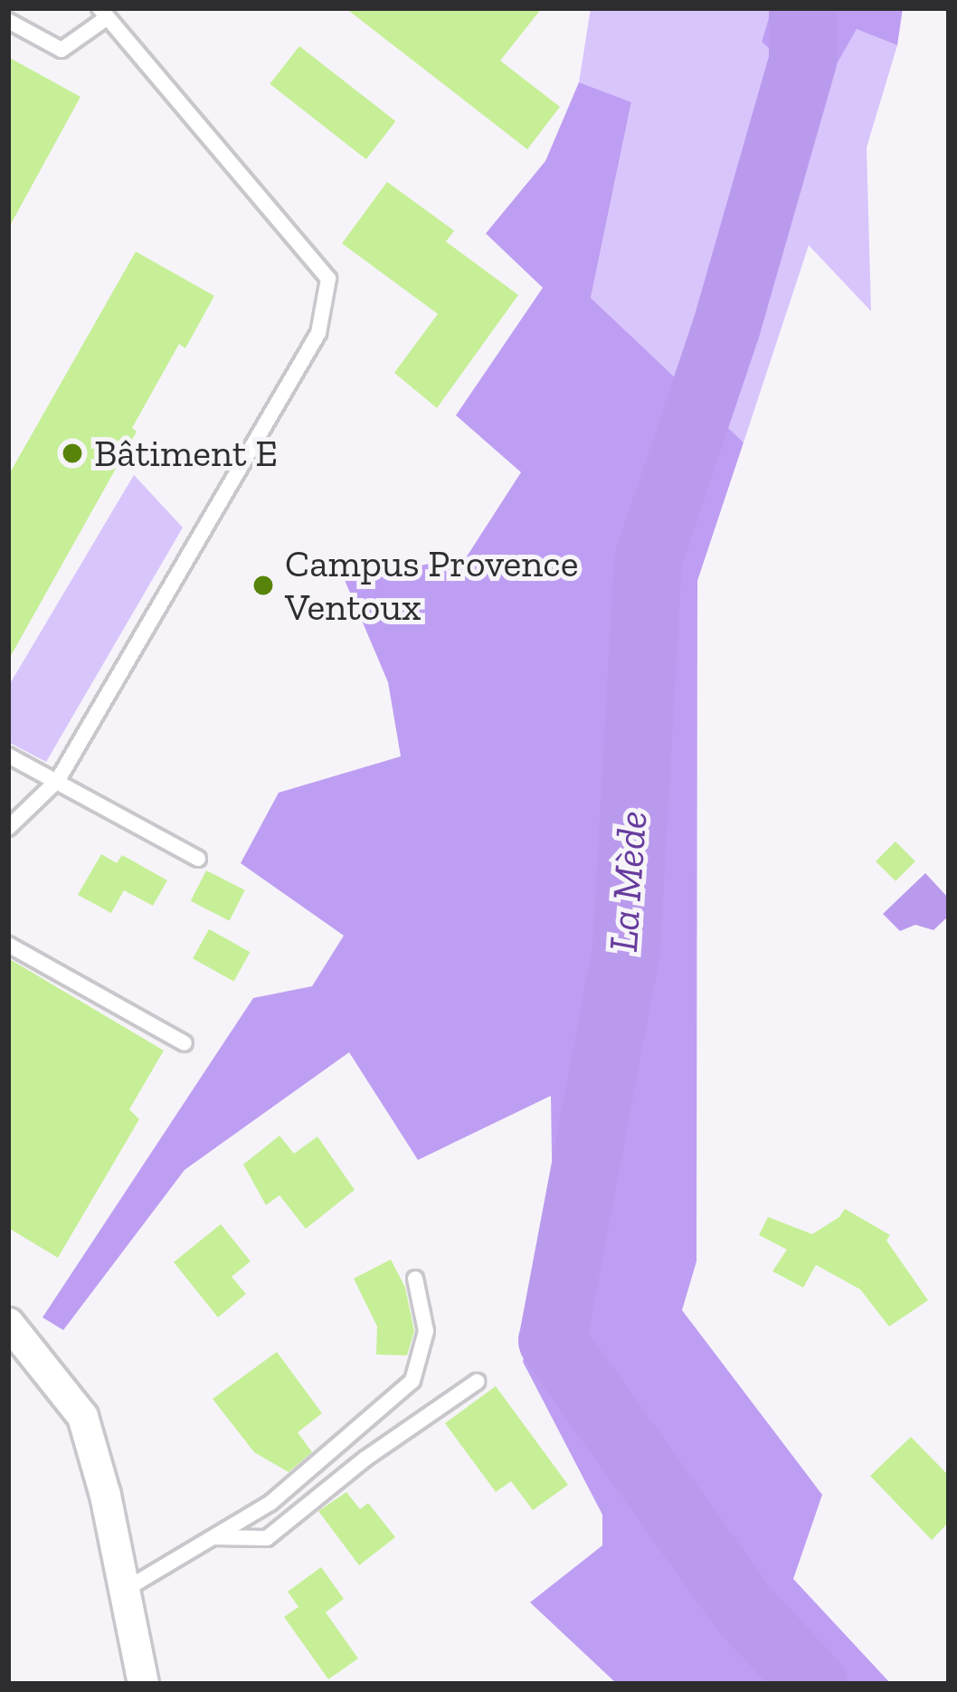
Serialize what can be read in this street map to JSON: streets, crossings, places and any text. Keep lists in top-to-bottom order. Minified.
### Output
{"water":["La Mède"],"places":["Bâtiment E","Campus Provence Ventoux"]}
